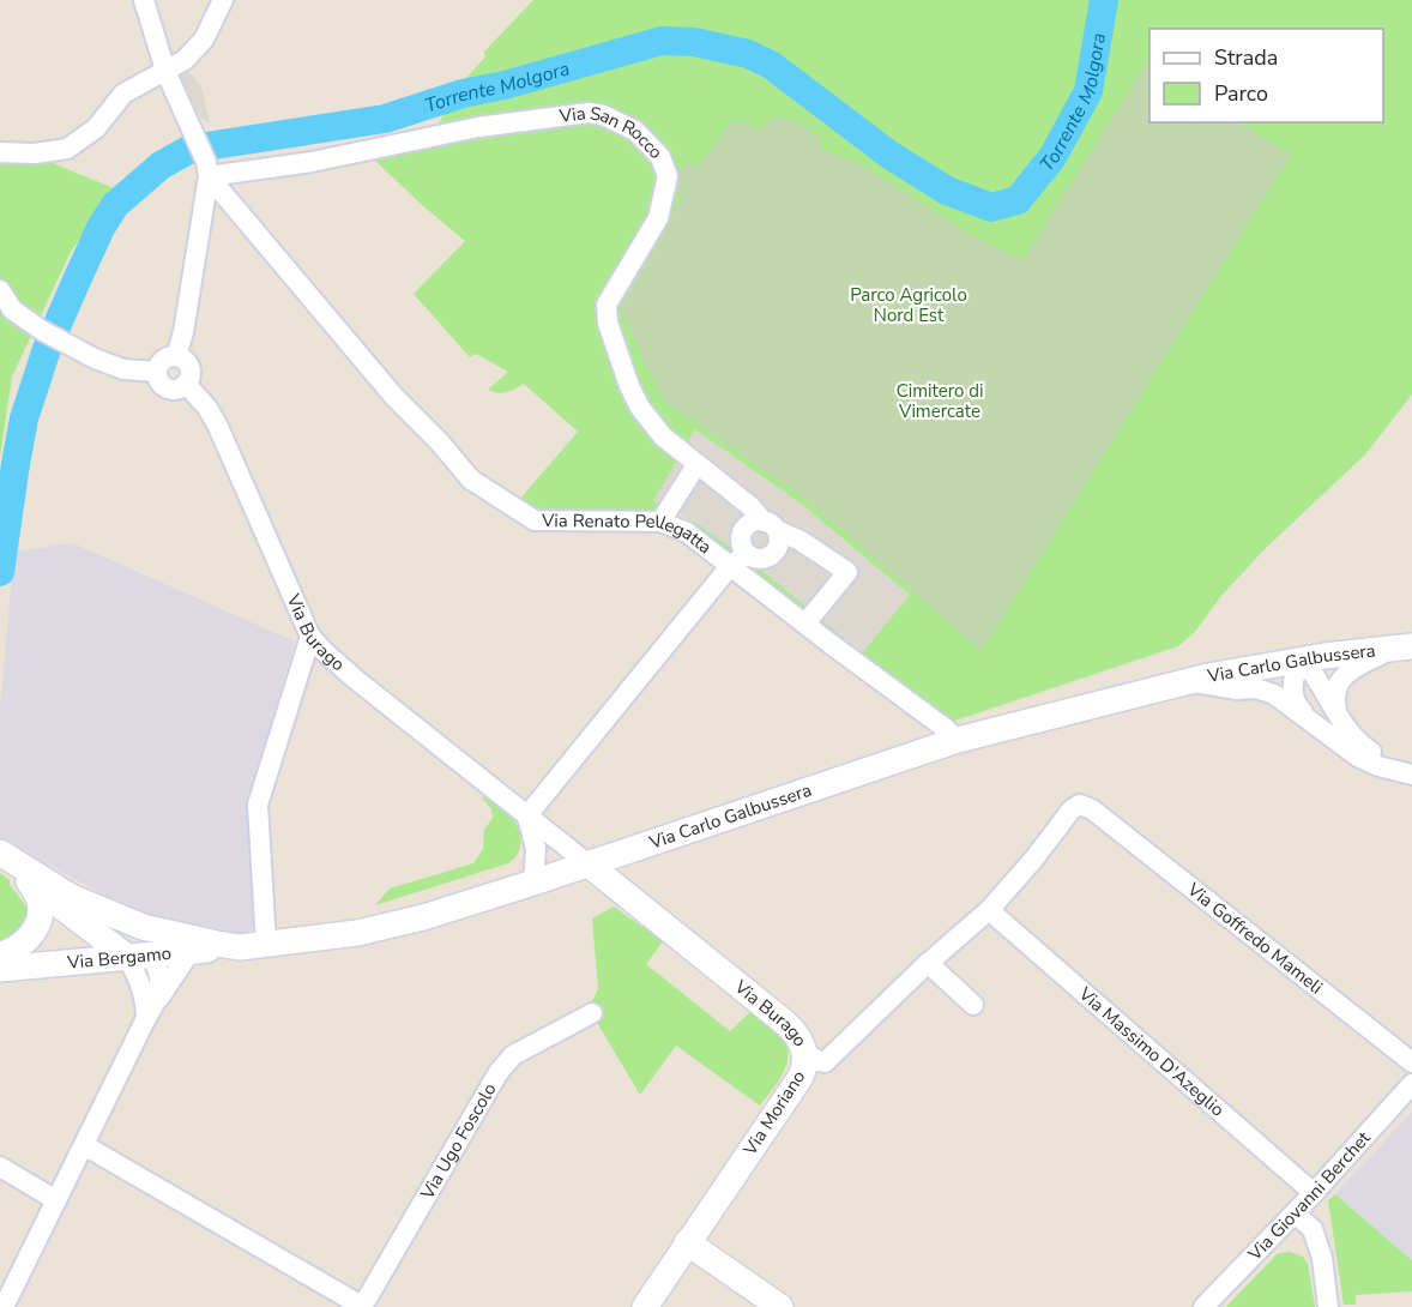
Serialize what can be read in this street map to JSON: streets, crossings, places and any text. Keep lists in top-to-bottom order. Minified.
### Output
{"streets":{"street":["Via San Rocco","Via Renato Pellegatta","Via Burago","Via Carlo Galbussera","Via Goffredo Mameli","Via Bergamo","Via Massimo D'Azeglio","Via Moriano","Via Ugo Foscolo","Via Giovanni Berchet"]},"crossings":[["Via San Rocco","Via Renato Pellegatta"],["Via Renato Pellegatta","Via Carlo Galbussera"],["Via Burago","Via Carlo Galbussera"],["Via Burago","Via Moriano"],["Via Carlo Galbussera","Via Bergamo"],["Via Goffredo Mameli","Via Moriano"],["Via Massimo D'Azeglio","Via Moriano"],["Via Massimo D'Azeglio","Via Giovanni Berchet"]],"water":["Torrente Molgora"],"parks":["Parco Agricolo Nord Est","Cimitero di Vimercate"],"legend":["Strada","Parco"]}
